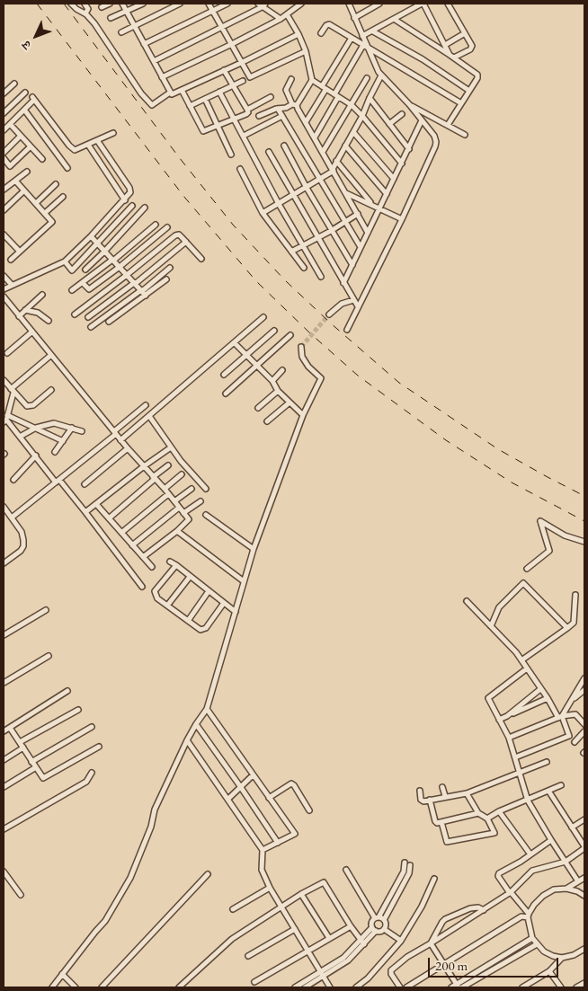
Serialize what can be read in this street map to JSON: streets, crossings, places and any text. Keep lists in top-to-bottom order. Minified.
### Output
{"scale_bar":"200 m","north":"bottom left"}
